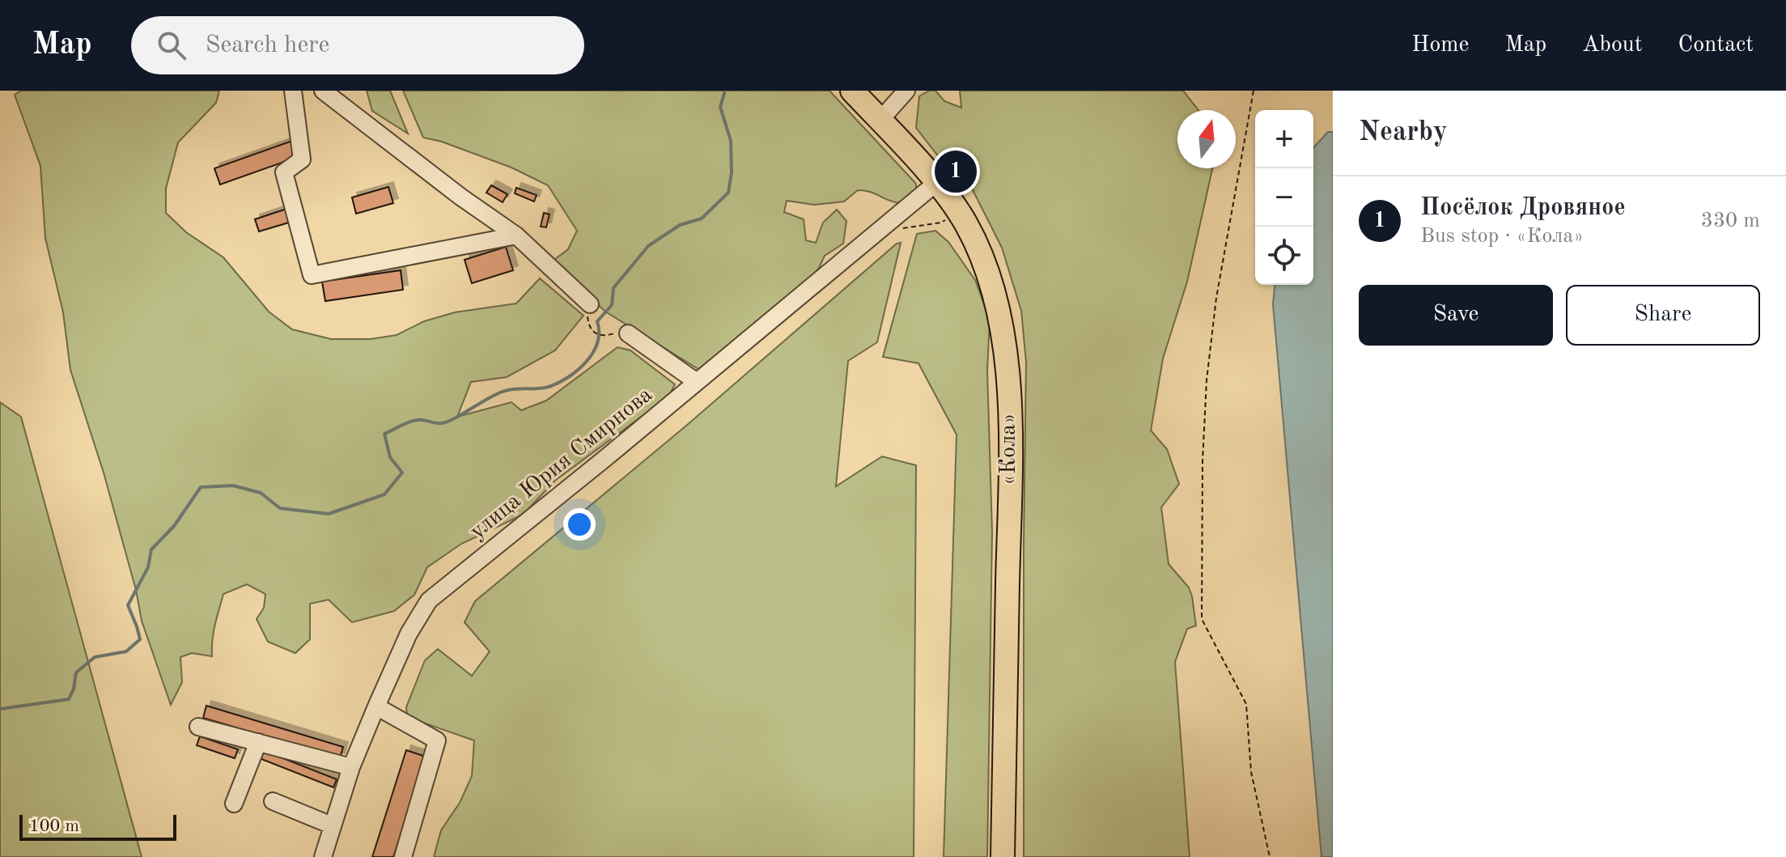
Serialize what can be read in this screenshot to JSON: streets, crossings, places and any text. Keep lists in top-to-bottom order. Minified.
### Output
{"streets":{"highway":["«Кола»"],"street":["улица Юрия Смирнова"]},"crossings":[["«Кола»","улица Юрия Смирнова"]],"scale_bar":"100 m","north":"top","page":{"header":"Map","search":"Search here","nav":["Home","Map","About","Contact"],"heading":"Nearby","map_buttons":["+","−"],"pins":"1","list":[{"mark":"1","name":"Посёлок Дровяное","note":"Bus stop · «Кола»","value":"330 m"}],"buttons":["Save","Share"],"scale":"100 m"}}
